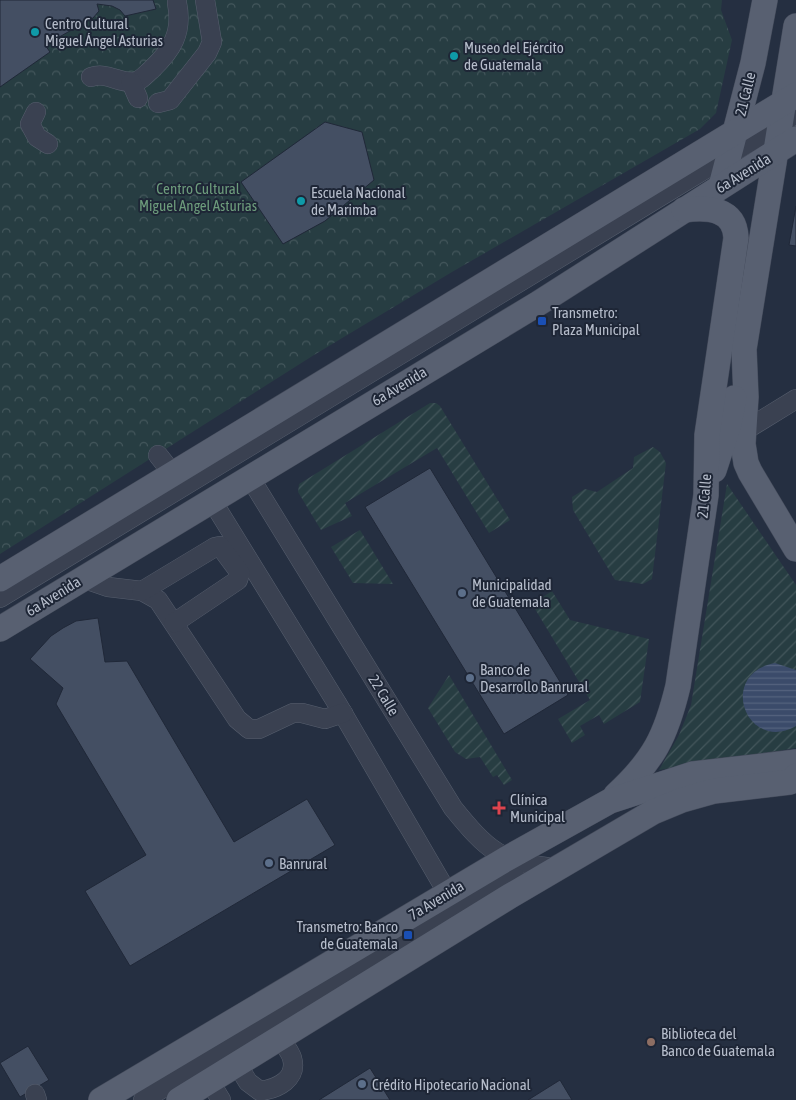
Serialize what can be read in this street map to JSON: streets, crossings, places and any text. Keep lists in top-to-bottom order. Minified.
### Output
{"streets":{"main road":["21 Calle","6a Avenida","7a Avenida"],"street":["22 Calle"]},"crossings":[["21 Calle","6a Avenida"],["21 Calle","7a Avenida"],["6a Avenida","22 Calle"],["22 Calle","7a Avenida"]],"parks":["Centro Cultural Miguel Angel Asturias"],"places":{"other":["Centro Cultural Miguel Ángel Asturias","Museo del Ejército de Guatemala","Escuela Nacional de Marimba","Municipalidad de Guatemala","Banco de Desarrollo Banrural","Banrural","Biblioteca del Banco de Guatemala","Crédito Hipotecario Nacional"],"transit":["Transmetro: Plaza Municipal","Transmetro: Banco de Guatemala"],"health":["Clínica Municipal"]}}
